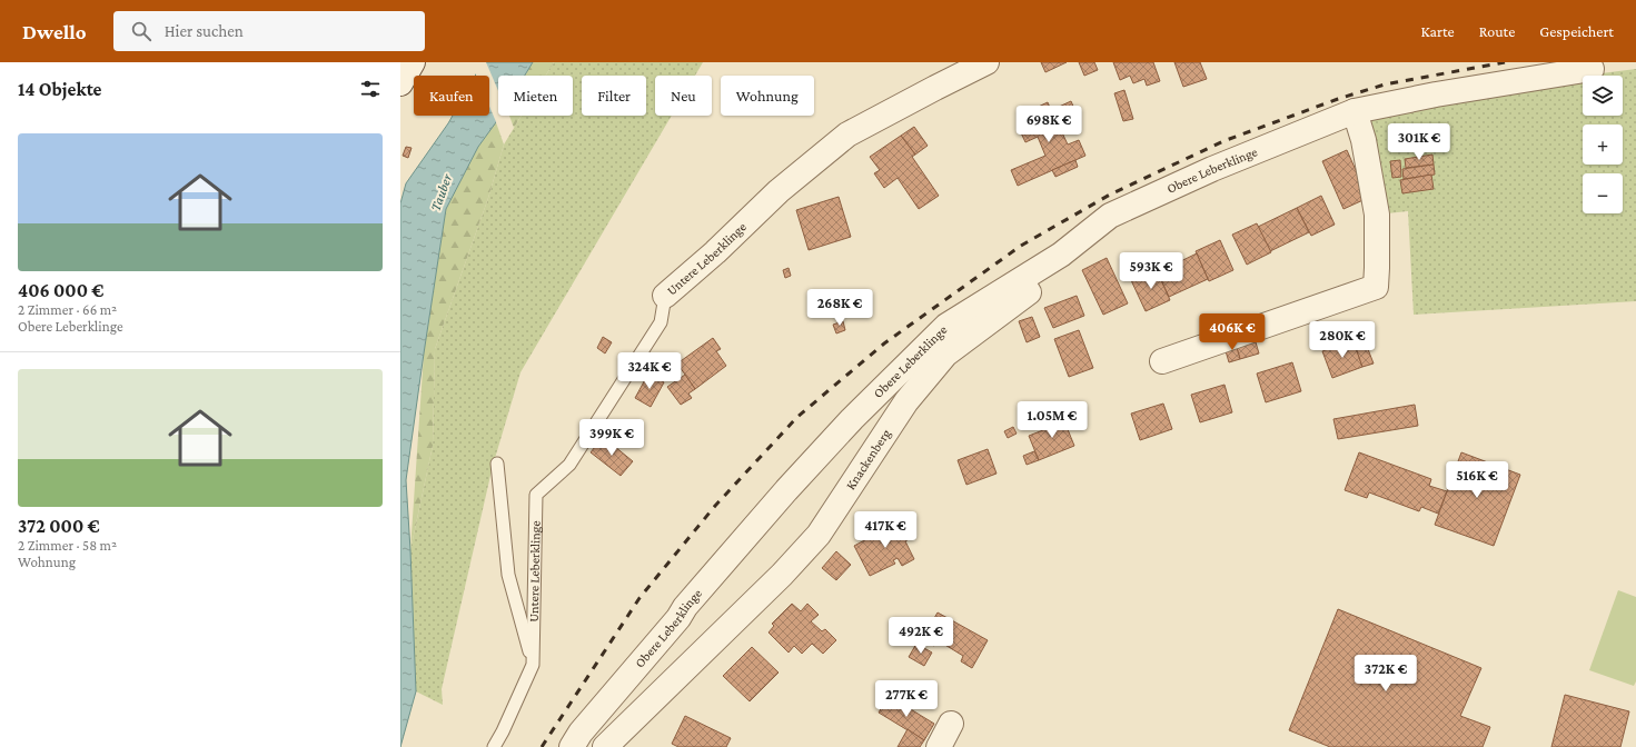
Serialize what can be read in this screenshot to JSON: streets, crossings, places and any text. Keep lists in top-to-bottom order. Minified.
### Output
{"streets":{"street":["Obere Leberklinge","Untere Leberklinge","Knackenberg"]},"crossings":[["Obere Leberklinge","Knackenberg"]],"water":["Tauber"],"page":{"header":"Dwello","search":"Hier suchen","nav":["Karte","Route","Gespeichert"],"heading":"14 Objekte","map_buttons":["+","−"],"chip":["Kaufen","Mieten","Filter","Neu","Wohnung"],"price":["698K €","301K €","593K €","268K €","406K €","280K €","324K €","1.05M €","399K €","516K €","417K €","492K €","372K €","277K €"],"list":[{"name":"406 000 €","note":"2 Zimmer · 66 m² · Obere Leberklinge"},{"name":"372 000 €","note":"2 Zimmer · 58 m² · Wohnung"}]}}
